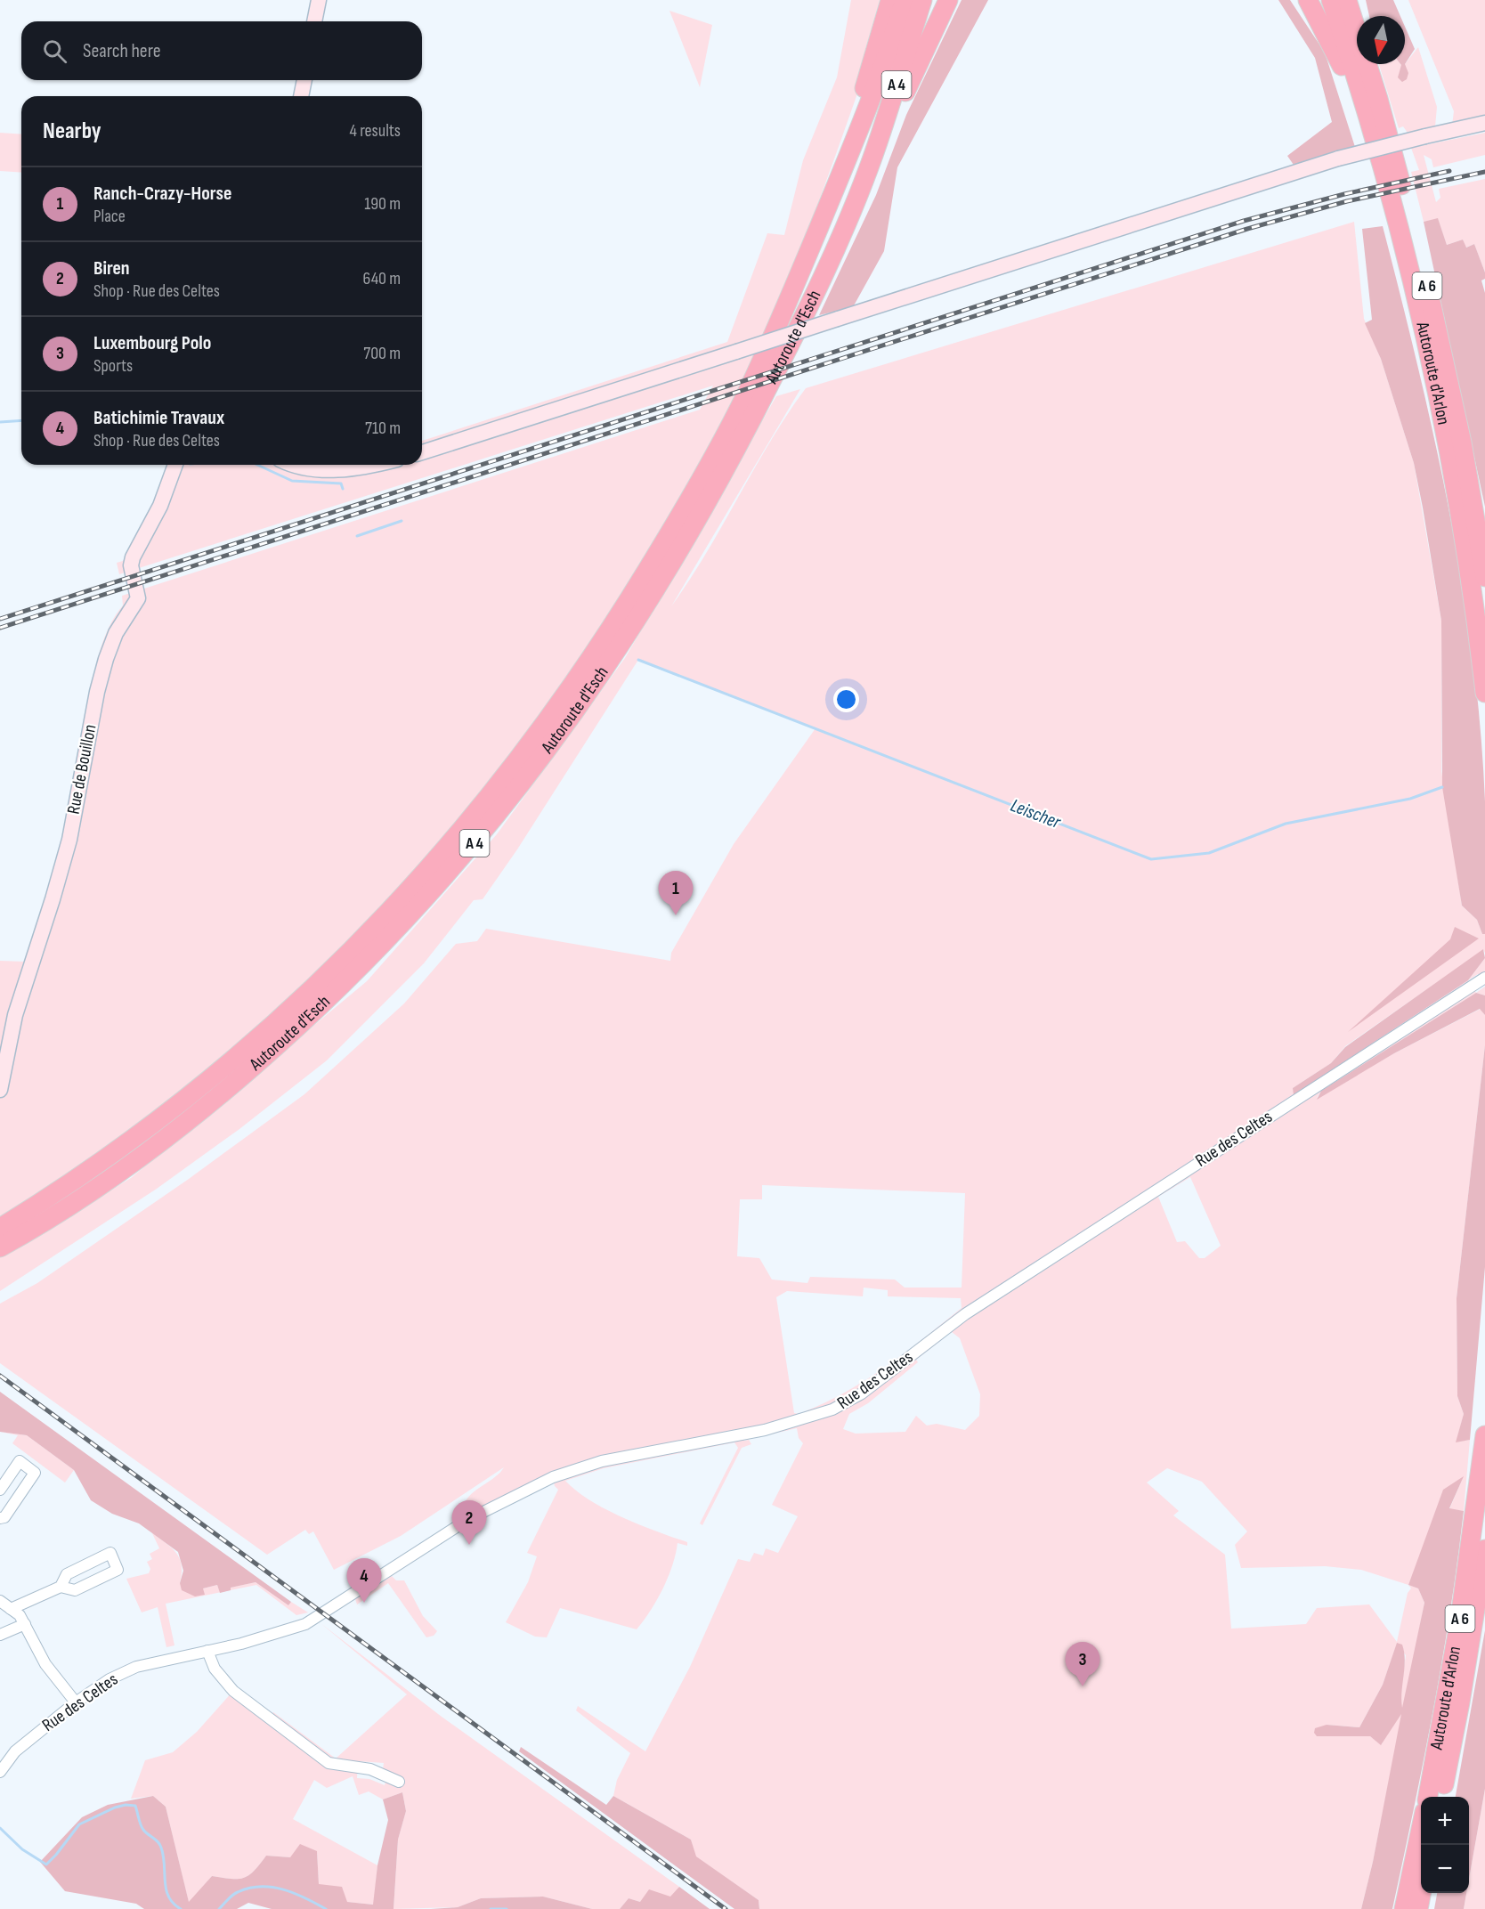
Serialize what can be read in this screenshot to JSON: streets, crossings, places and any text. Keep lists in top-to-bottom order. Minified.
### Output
{"streets":{"highway":["A 4","A 6","Autoroute d'Esch","Autoroute d'Arlon"],"main road":["Rue de Bouillon"],"street":["Rue des Celtes"]},"crossings":[["A 4","Autoroute d'Esch"],["A 6","Autoroute d'Arlon"]],"water":["Leischer"],"north":"bottom","page":{"search":"Search here","heading":["Nearby","4 results"],"list":[{"mark":"1","name":"Ranch-Crazy-Horse","note":"Place","value":"190 m"},{"mark":"2","name":"Biren","note":"Shop · Rue des Celtes","value":"640 m"},{"mark":"3","name":"Luxembourg Polo","note":"Sports","value":"700 m"},{"mark":"4","name":"Batichimie Travaux","note":"Shop · Rue des Celtes","value":"710 m"}],"pins":["1","2","4","3"],"map_buttons":["+","−"]}}
